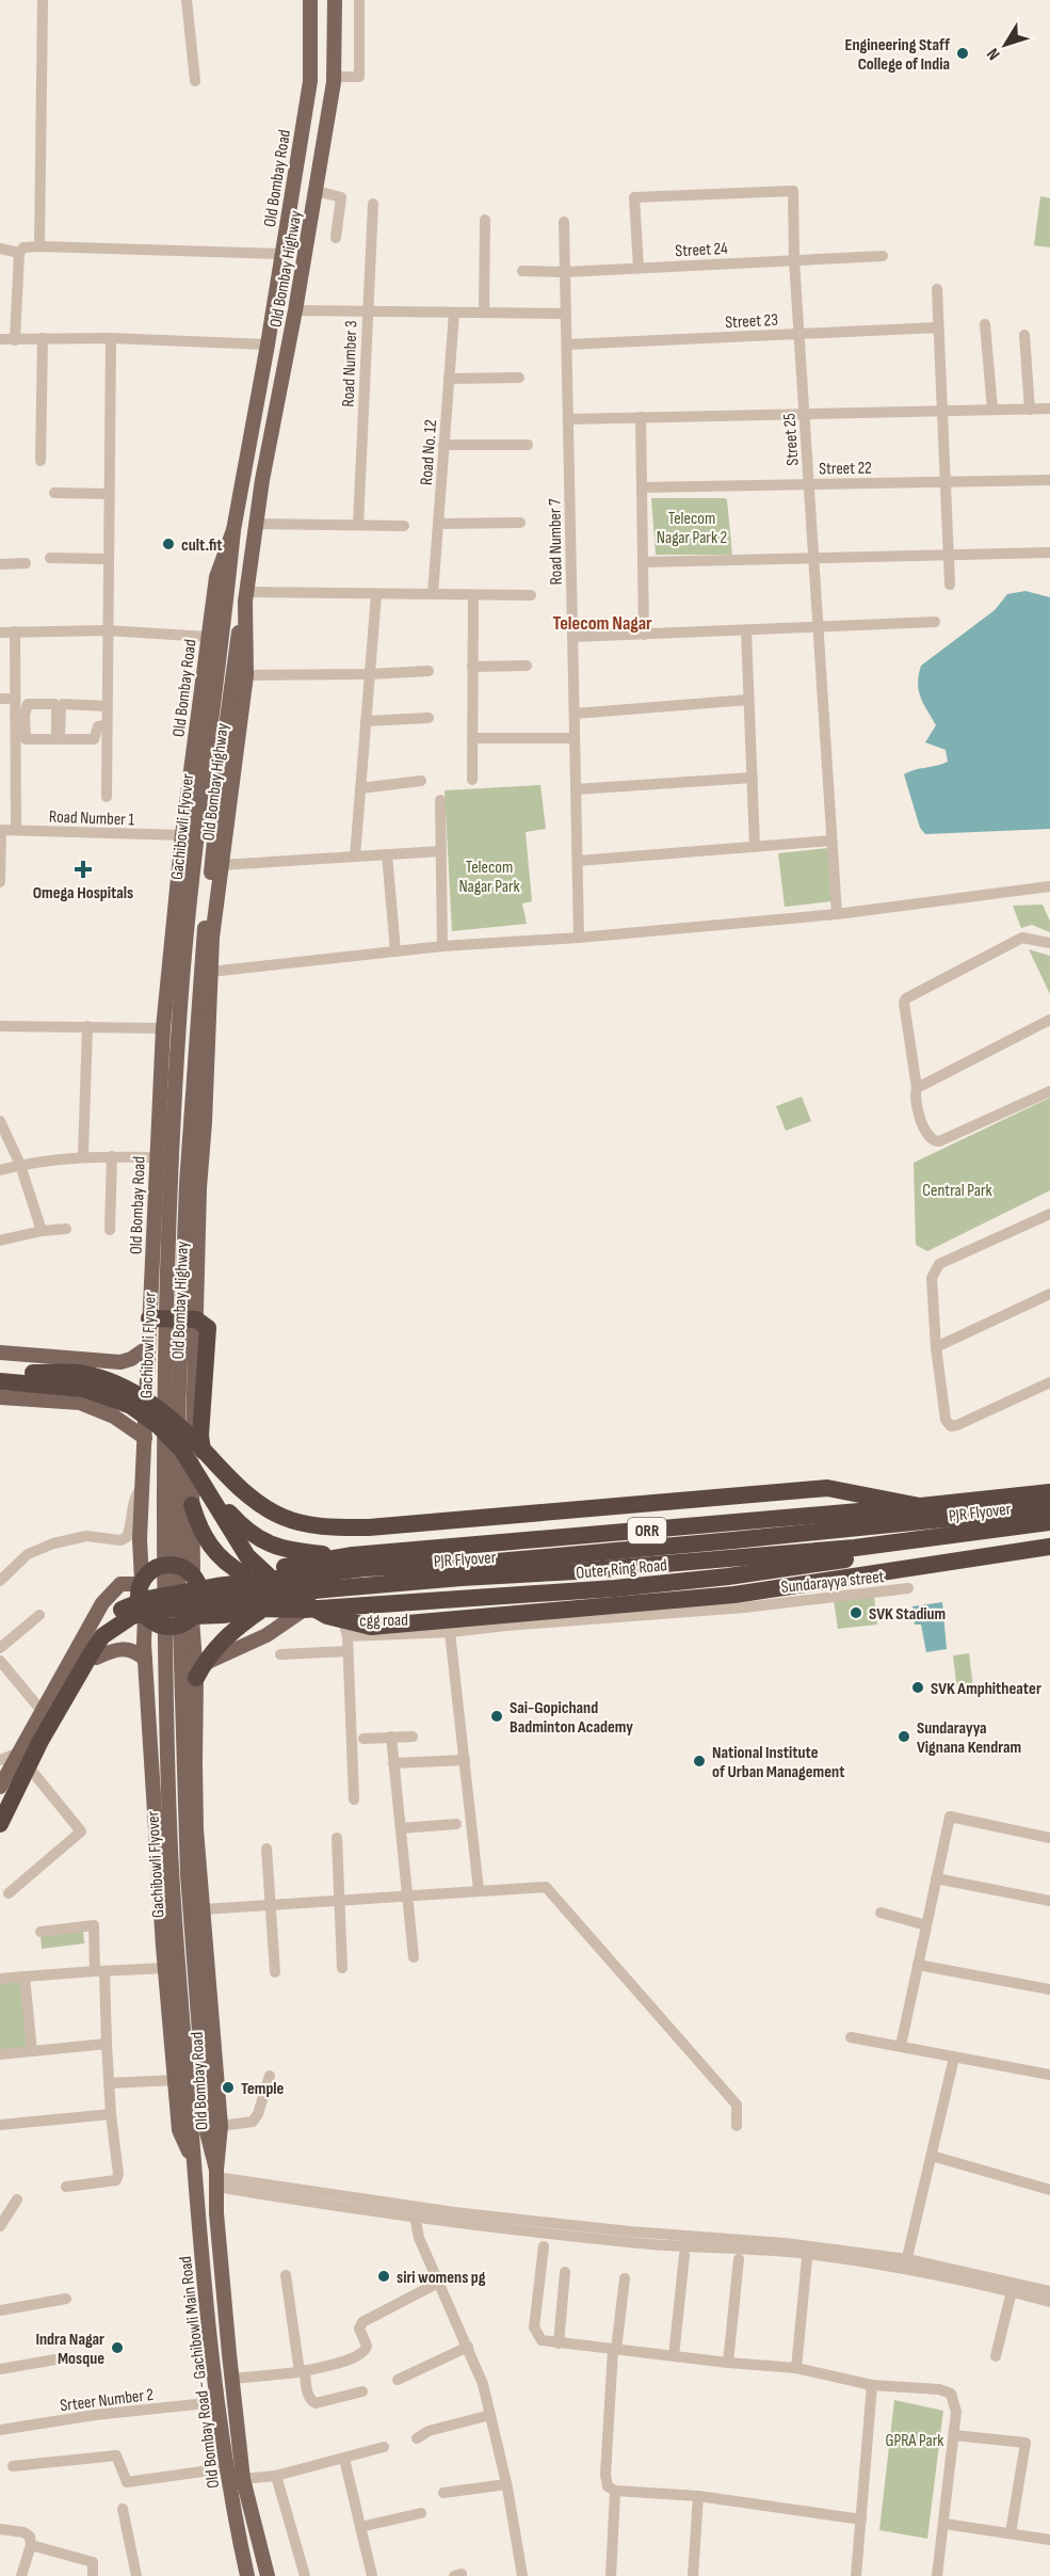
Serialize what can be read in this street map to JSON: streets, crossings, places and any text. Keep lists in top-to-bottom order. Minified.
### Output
{"streets":{"highway":["PJR Flyover","ORR","Outer Ring Road"],"main road":["Old Bombay Road","Old Bombay Highway","Gachibowli Flyover","Old Bombay Road - Gachibowli Main Road"],"street":["Street 24","Street 23","Road Number 3","Street 25","Road No. 12","Street 22","Road Number 7","Road Number 1","Sundarayya street","cgg road","Srteer Number 2"]},"crossings":[["Old Bombay Road","Old Bombay Highway"],["Old Bombay Road","Road Number 1"],["Old Bombay Road","Gachibowli Flyover"],["Old Bombay Road","Outer Ring Road"],["Old Bombay Road","Old Bombay Road - Gachibowli Main Road"],["Street 24","Street 25"],["Street 24","Road Number 7"],["Old Bombay Highway","Gachibowli Flyover"],["Old Bombay Highway","Outer Ring Road"],["Street 23","Street 25"],["Street 23","Road Number 7"],["Street 25","Street 22"],["Gachibowli Flyover","Old Bombay Road - Gachibowli Main Road"],["Outer Ring Road","cgg road"],["Sundarayya street","cgg road"],["Old Bombay Road - Gachibowli Main Road","Srteer Number 2"]],"districts":["Telecom Nagar"],"parks":["Telecom Nagar Park 2","Telecom Nagar Park","Central Park","GPRA Park"],"places":{"other":["Engineering Staff College of India","cult.fit","SVK Stadium","SVK Amphitheater","Sai-Gopichand Badminton Academy","Sundarayya Vignana Kendram","National Institute of Urban Management","Temple","siri womens pg","Indra Nagar Mosque"],"health":["Omega Hospitals"]},"north":"bottom left"}
